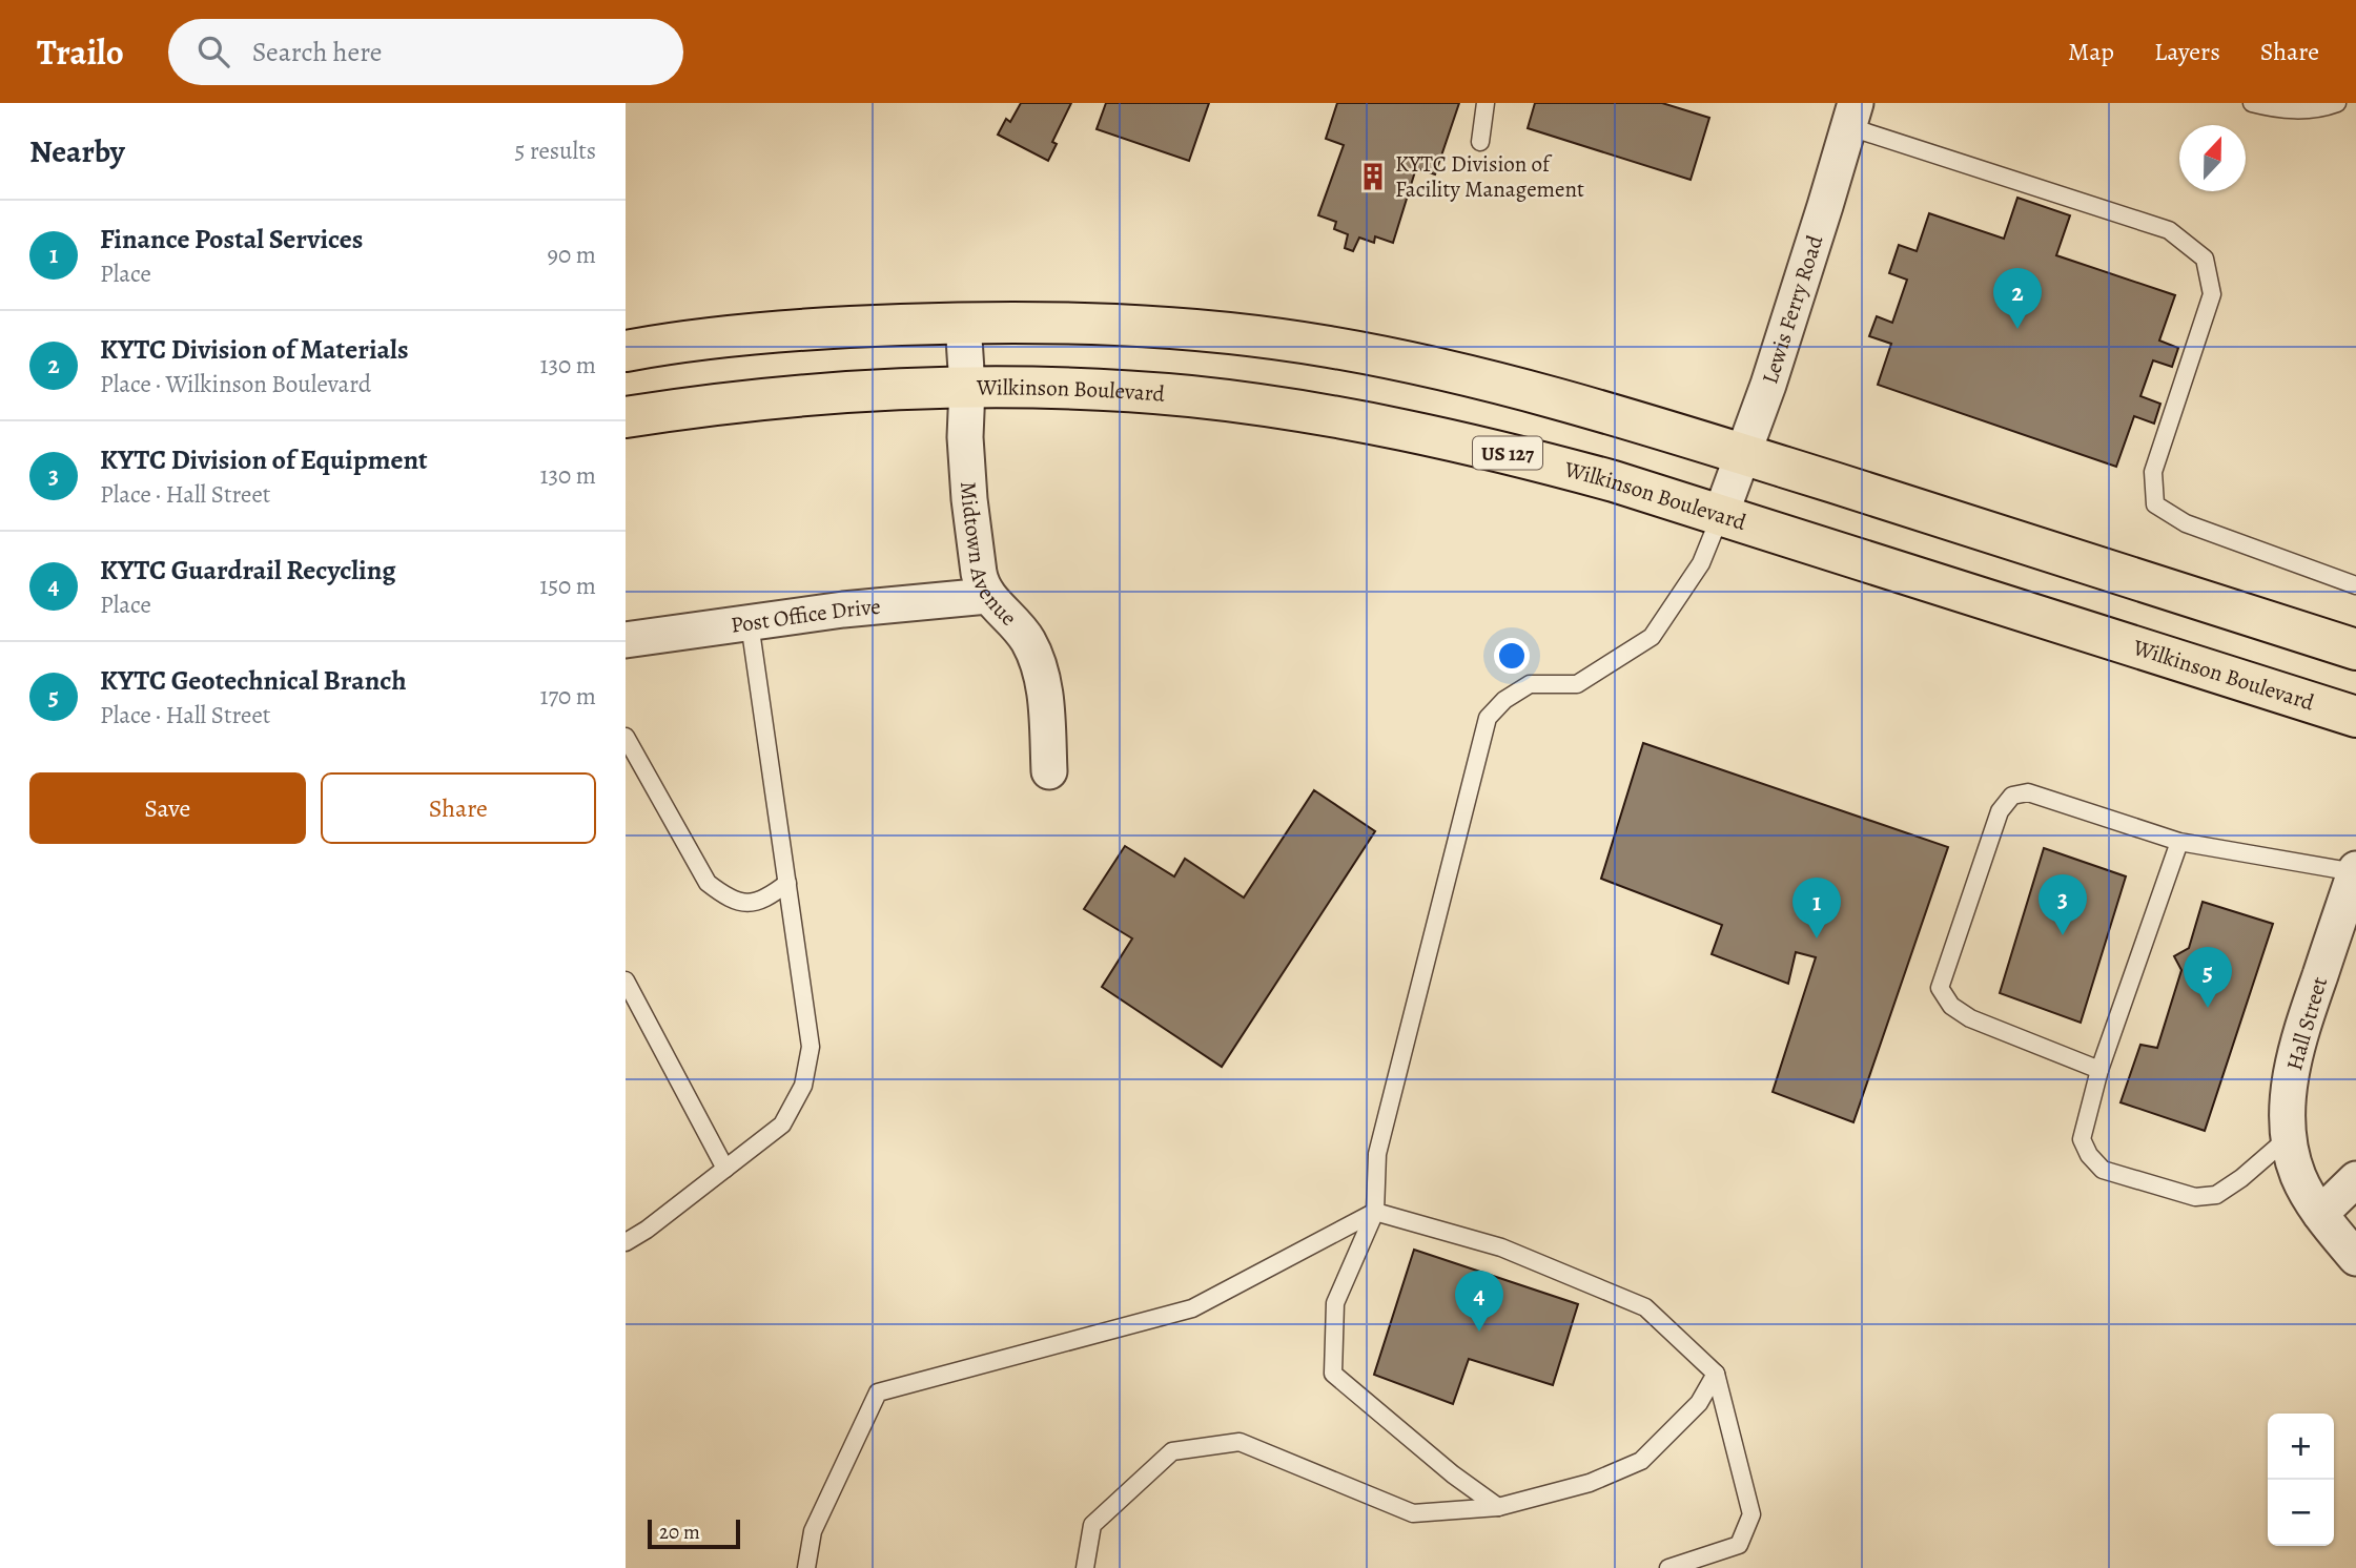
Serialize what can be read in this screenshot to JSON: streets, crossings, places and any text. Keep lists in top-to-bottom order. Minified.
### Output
{"streets":{"highway":["Wilkinson Boulevard","US 127"],"street":["Lewis Ferry Road","Midtown Avenue","Post Office Drive","Hall Street"]},"crossings":[["Lewis Ferry Road","Wilkinson Boulevard"],["Wilkinson Boulevard","Midtown Avenue"],["Midtown Avenue","Post Office Drive"]],"places":{"building":["KYTC Division of Facility Management"]},"scale_bar":"20 m","north":"top","page":{"header":"Trailo","search":"Search here","nav":["Map","Layers","Share"],"heading":["Nearby","5 results"],"list":[{"mark":"1","name":"Finance Postal Services","note":"Place","value":"90 m"},{"mark":"2","name":"KYTC Division of Materials","note":"Place · Wilkinson Boulevard","value":"130 m"},{"mark":"3","name":"KYTC Division of Equipment","note":"Place · Hall Street","value":"130 m"},{"mark":"4","name":"KYTC Guardrail Recycling","note":"Place","value":"150 m"},{"mark":"5","name":"KYTC Geotechnical Branch","note":"Place · Hall Street","value":"170 m"}],"pins":["2","3","1","5","4"],"buttons":["Save","Share"],"map_buttons":["+","−"],"scale":"20 m"}}
